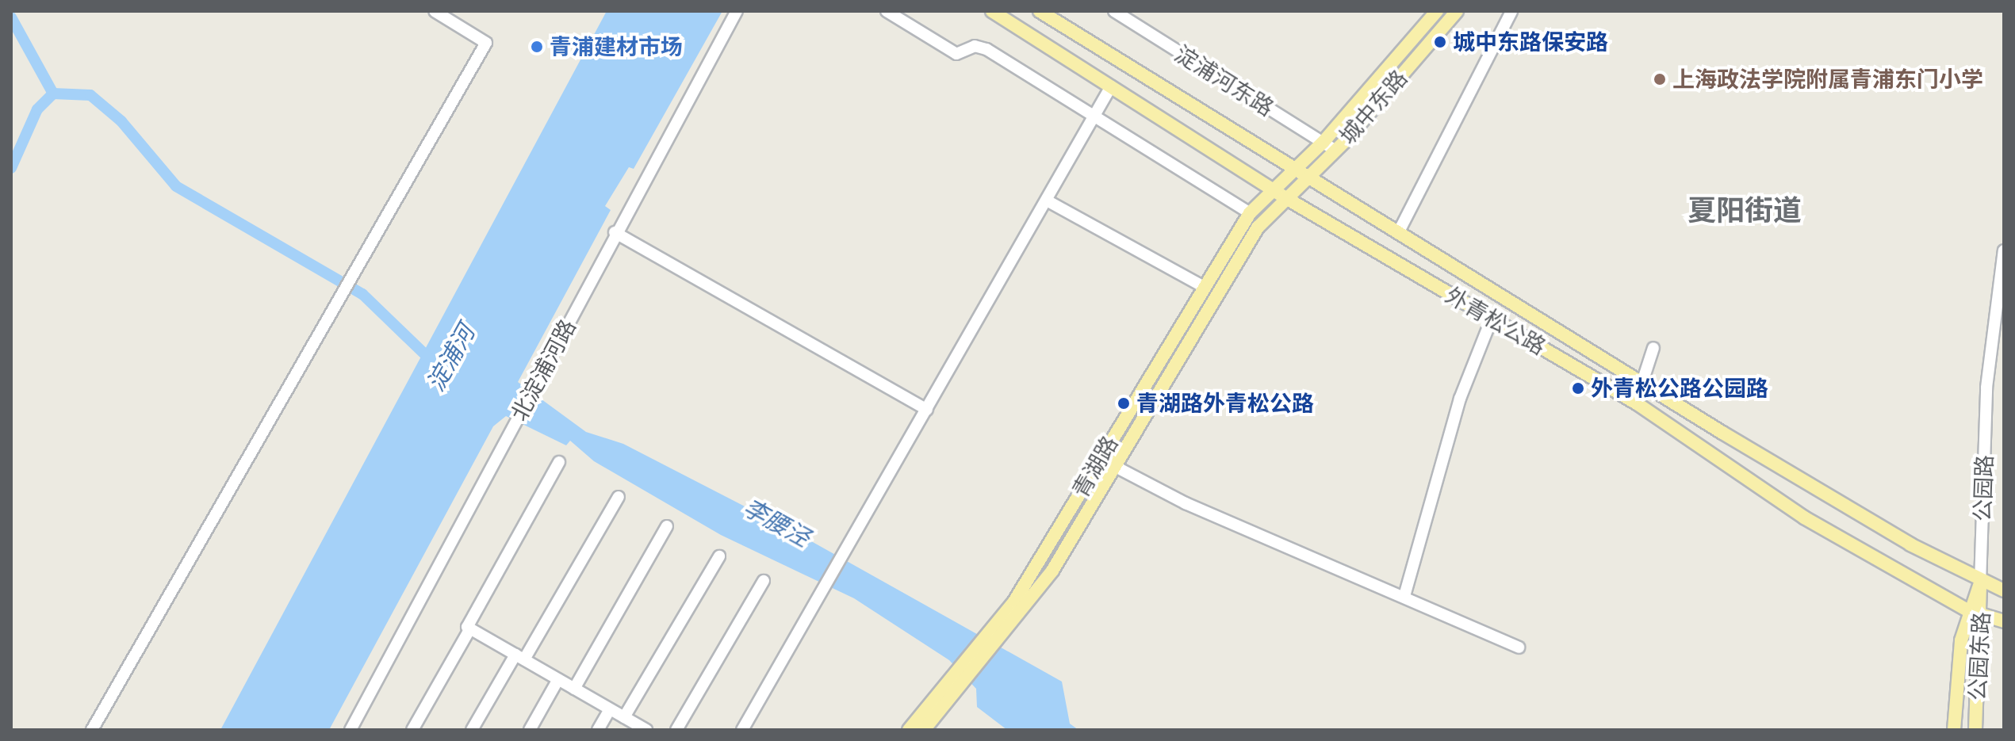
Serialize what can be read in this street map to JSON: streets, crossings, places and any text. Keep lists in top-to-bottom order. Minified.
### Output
{"streets":{"main road":["城中东路","外青松公路","青湖路","公园路","公园东路"],"street":["淀浦河东路","北淀浦河路"]},"crossings":[["淀浦河东路","城中东路"],["城中东路","外青松公路"],["城中东路","青湖路"],["外青松公路","青湖路"],["外青松公路","公园路"],["外青松公路","公园东路"],["公园路","公园东路"]],"districts":["夏阳街道"],"water":["淀浦河","李腰泾"],"places":["城中东路保安路","青浦建材市场","上海政法学院附属青浦东门小学","外青松公路公园路","青湖路外青松公路"]}
